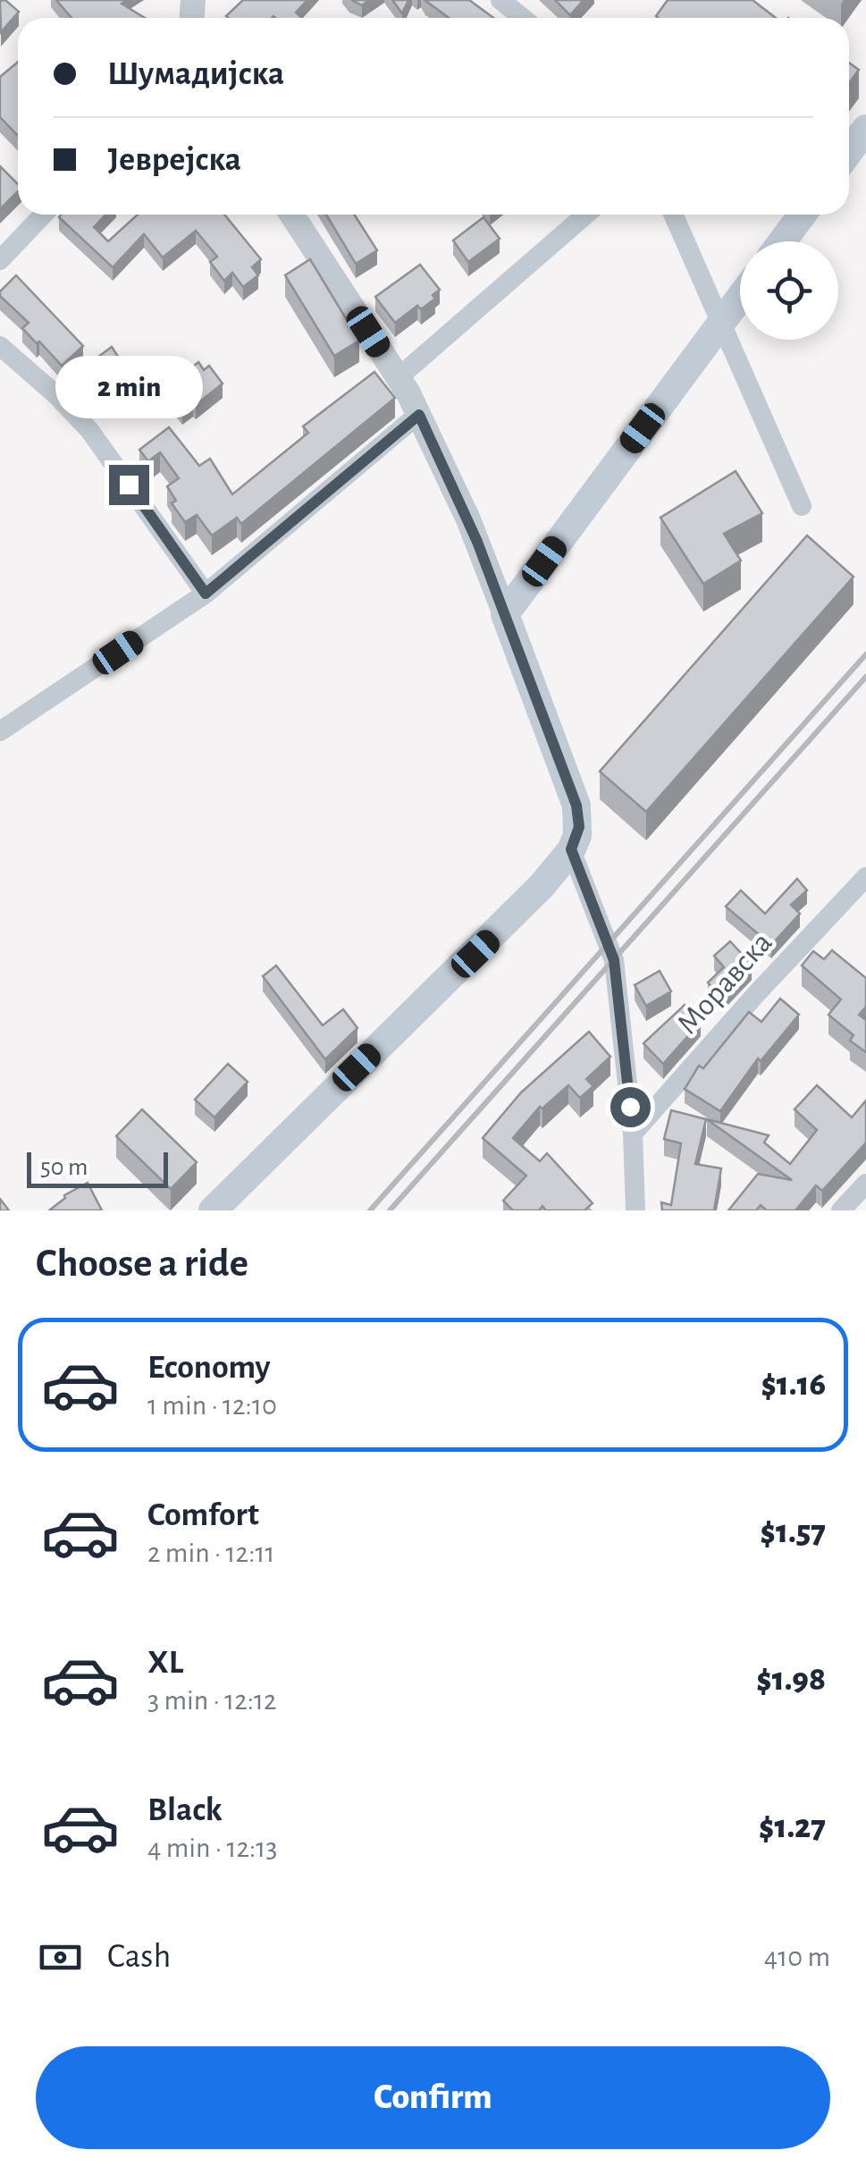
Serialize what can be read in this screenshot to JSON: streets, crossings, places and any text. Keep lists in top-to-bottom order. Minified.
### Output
{"streets":{"street":["Моравска"]},"scale_bar":"50 m","page":{"banner":["Шумадијска","Јеврејска"],"bubble":"2 min","scale":"50 m","heading":"Choose a ride","list":[{"name":"Economy","note":"1 min · 12:10","value":"$1.16"},{"name":"Comfort","note":"2 min · 12:11","value":"$1.57"},{"name":"XL","note":"3 min · 12:12","value":"$1.98"},{"name":"Black","note":"4 min · 12:13","value":"$1.27"}],"pay":["Cash","410 m"],"buttons":"Confirm"}}
